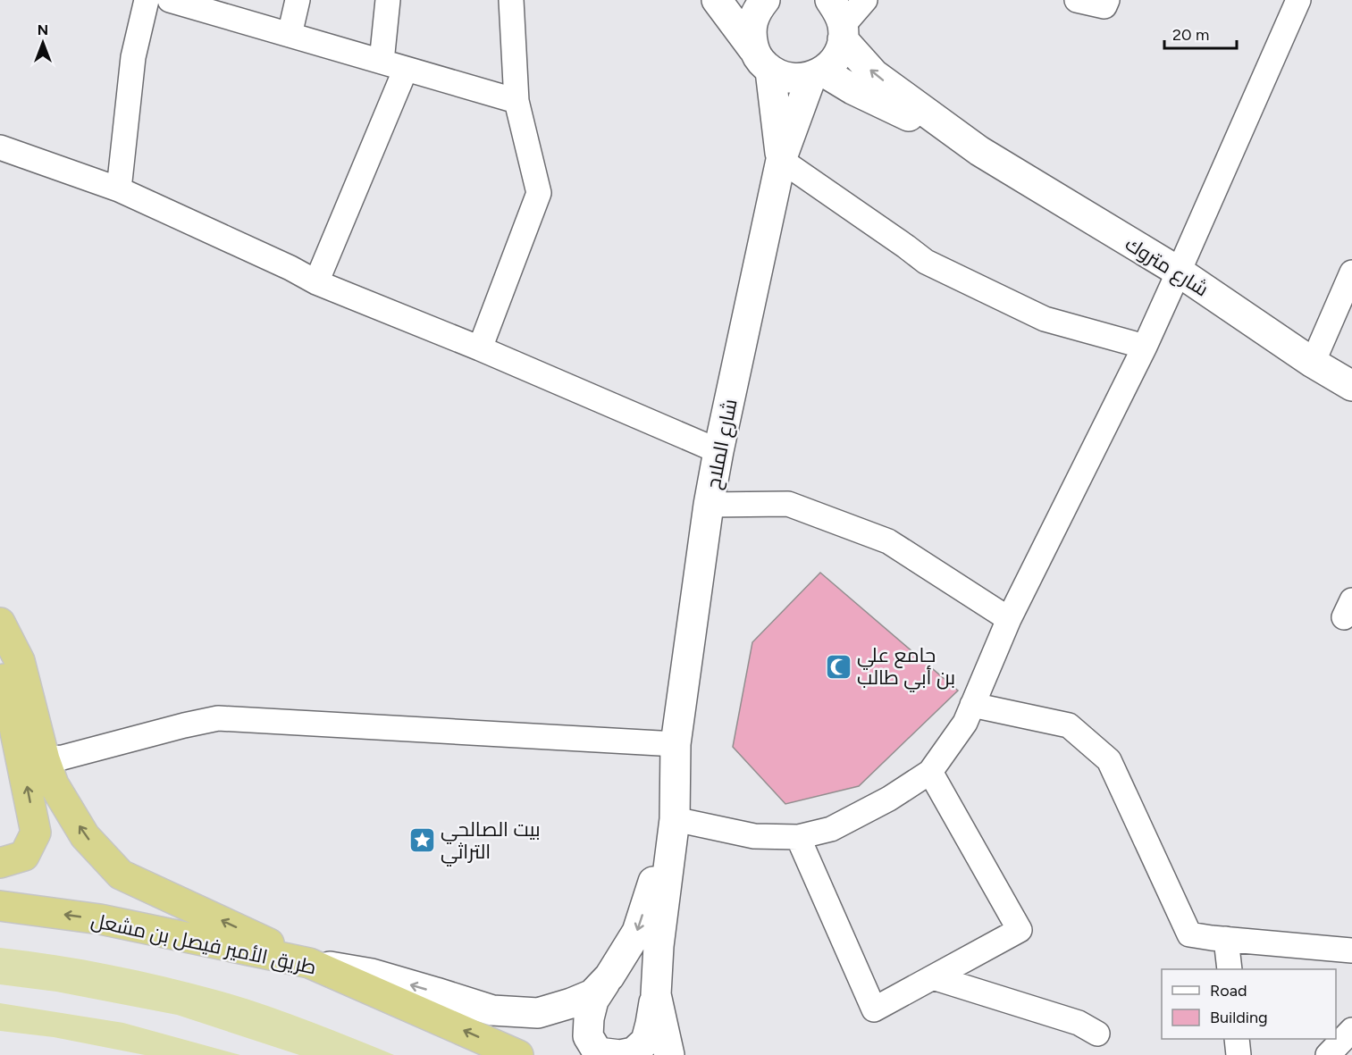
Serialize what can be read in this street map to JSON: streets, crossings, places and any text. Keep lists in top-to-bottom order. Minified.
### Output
{"streets":{"highway":["طريق الأمير فيصل بن مشعل"],"street":["شارع متروك","شارع الملاح"]},"crossings":[["شارع متروك","شارع الملاح"]],"one_way":["طريق الأمير فيصل بن مشعل"],"places":{"mosque":["جامع علي بن أبي طالب"],"place":["بيت الصالحي التراثي"]},"legend":["Road","Building"],"scale_bar":"20 m","north":"top"}
